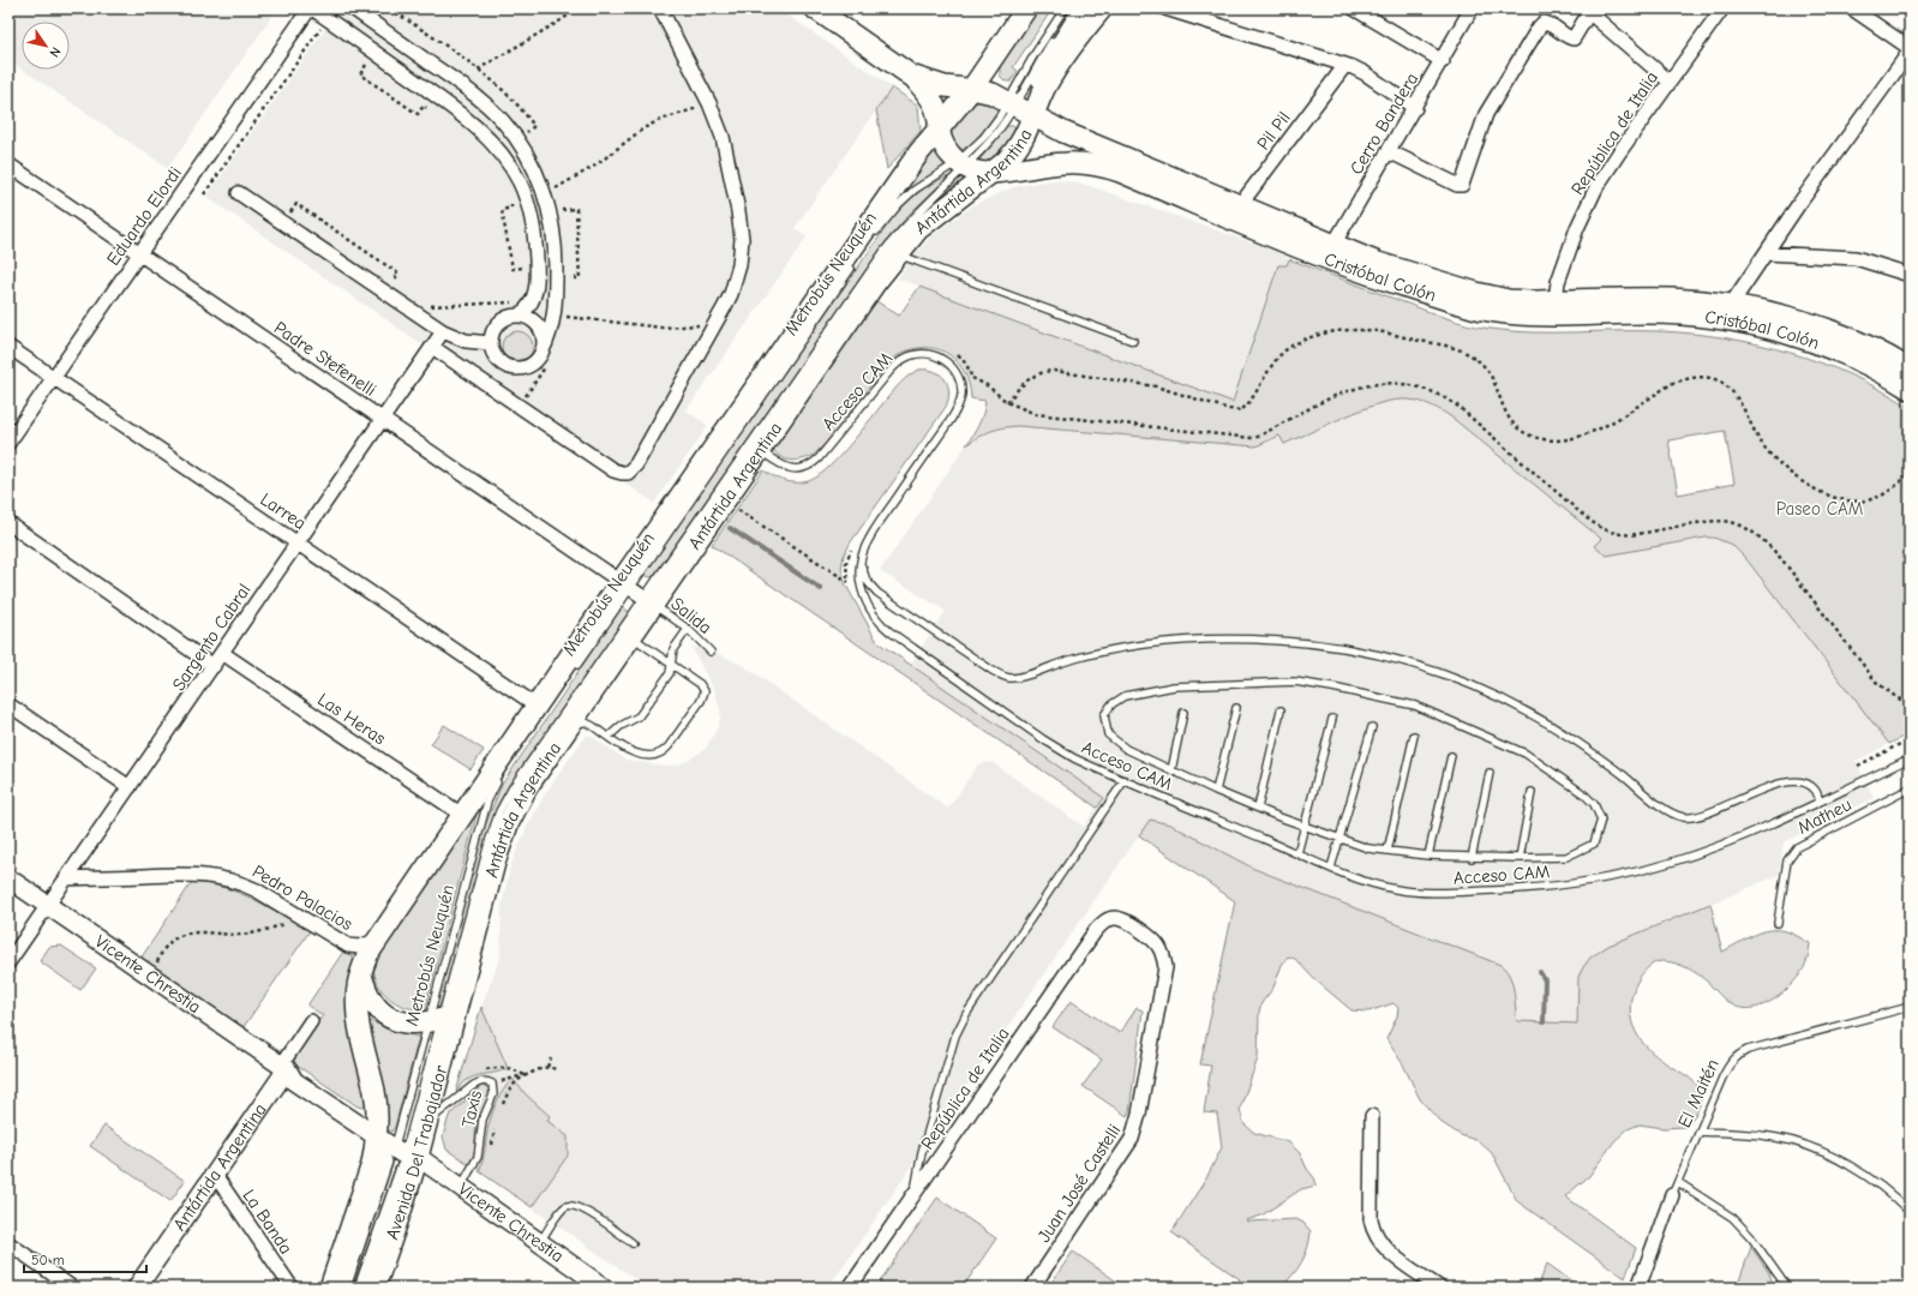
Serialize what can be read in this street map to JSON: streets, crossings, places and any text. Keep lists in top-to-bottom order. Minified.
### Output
{"streets":{"main road":["Antártida Argentina","Cristóbal Colón","Vicente Chrestia","Avenida Del Trabajador"],"street":["Cerro Bandera","Pil Pil","República de Italia","Eduardo Elordi","Padre Stefenelli","Larrea","Sargento Cabral","Las Heras","Pedro Palacios","El Maitén","Juan José Castelli","La Banda"],"lane":["Metrobús Neuquén","Acceso CAM","Salida","Matheu","Taxis"]},"crossings":[["Cerro Bandera","Cristóbal Colón"],["Pil Pil","Cristóbal Colón"],["República de Italia","Cristóbal Colón"],["República de Italia","Juan José Castelli"],["Antártida Argentina","Metrobús Neuquén"],["Antártida Argentina","Cristóbal Colón"],["Antártida Argentina","Padre Stefenelli"],["Antártida Argentina","Acceso CAM"],["Antártida Argentina","Larrea"],["Antártida Argentina","Salida"],["Antártida Argentina","Las Heras"],["Antártida Argentina","Pedro Palacios"],["Antártida Argentina","Vicente Chrestia"],["Antártida Argentina","Avenida Del Trabajador"],["Antártida Argentina","La Banda"],["Eduardo Elordi","Padre Stefenelli"],["Eduardo Elordi","Larrea"],["Metrobús Neuquén","Cristóbal Colón"],["Metrobús Neuquén","Padre Stefenelli"],["Metrobús Neuquén","Salida"],["Metrobús Neuquén","Vicente Chrestia"],["Metrobús Neuquén","Avenida Del Trabajador"],["Padre Stefenelli","Salida"],["Padre Stefenelli","Sargento Cabral"],["Larrea","Sargento Cabral"],["Sargento Cabral","Las Heras"],["Sargento Cabral","Pedro Palacios"],["Sargento Cabral","Vicente Chrestia"],["Pedro Palacios","Avenida Del Trabajador"],["Vicente Chrestia","Taxis"],["Vicente Chrestia","Avenida Del Trabajador"],["Taxis","Avenida Del Trabajador"]],"parks":["Paseo CAM"],"scale_bar":"50 m","north":"bottom right"}
